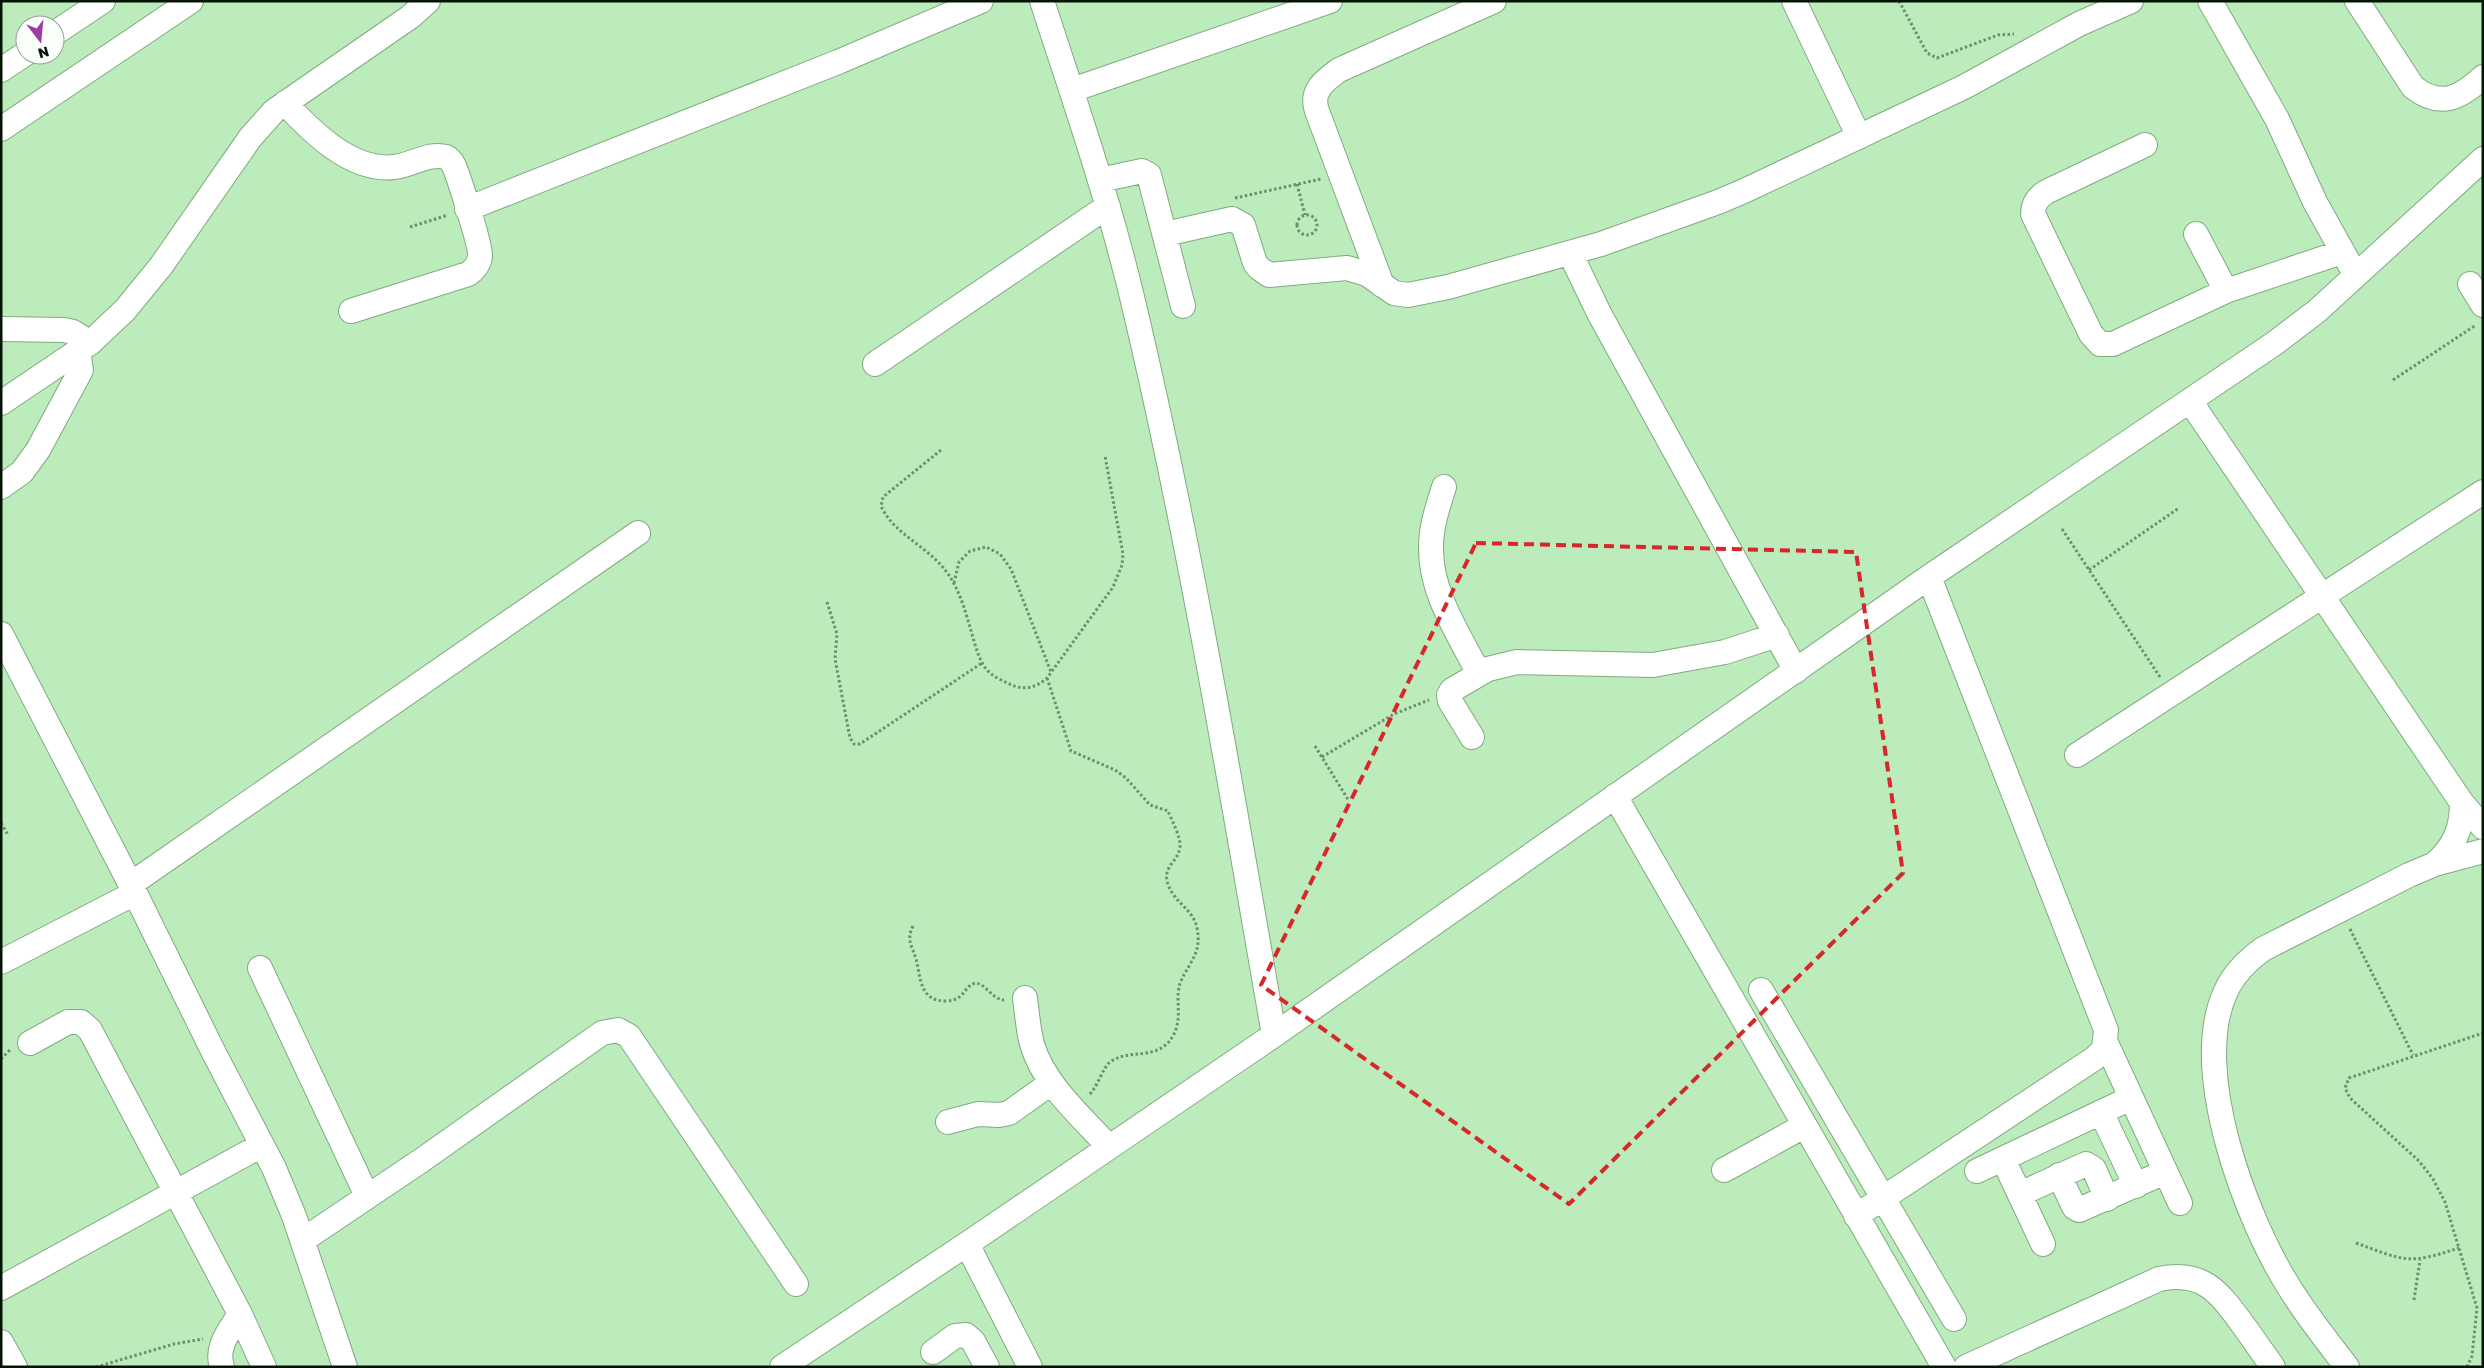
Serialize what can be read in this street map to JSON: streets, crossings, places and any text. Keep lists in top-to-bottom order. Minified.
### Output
{"north":"bottom"}
